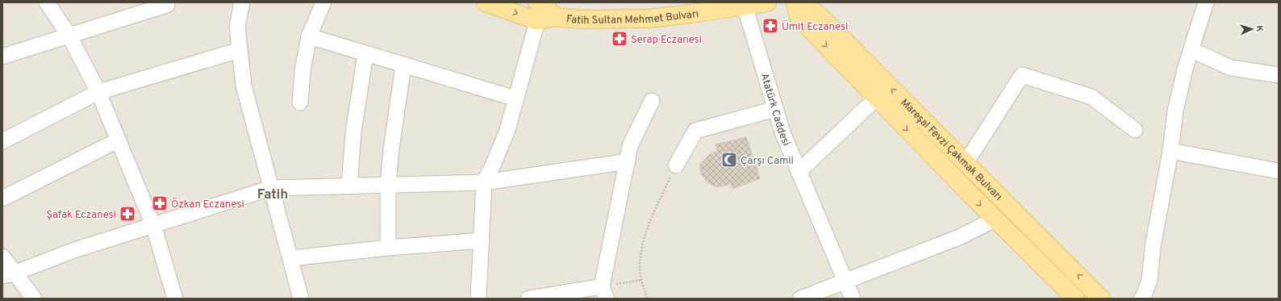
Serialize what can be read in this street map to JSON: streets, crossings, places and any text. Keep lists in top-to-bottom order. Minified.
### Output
{"streets":{"main road":["Fatih Sultan Mehmet Bulvarı","Mareşal Fevzi Çakmak Bulvarı"],"street":["Atatürk Caddesi"]},"crossings":[["Fatih Sultan Mehmet Bulvarı","Atatürk Caddesi"]],"districts":["Fatih"],"places":{"pharmacy":["Ümit Eczanesi","Serap Eczanesi","Özkan Eczanesi","Şafak Eczanesi"],"mosque":["Çarşı Camii"]},"north":"right"}
